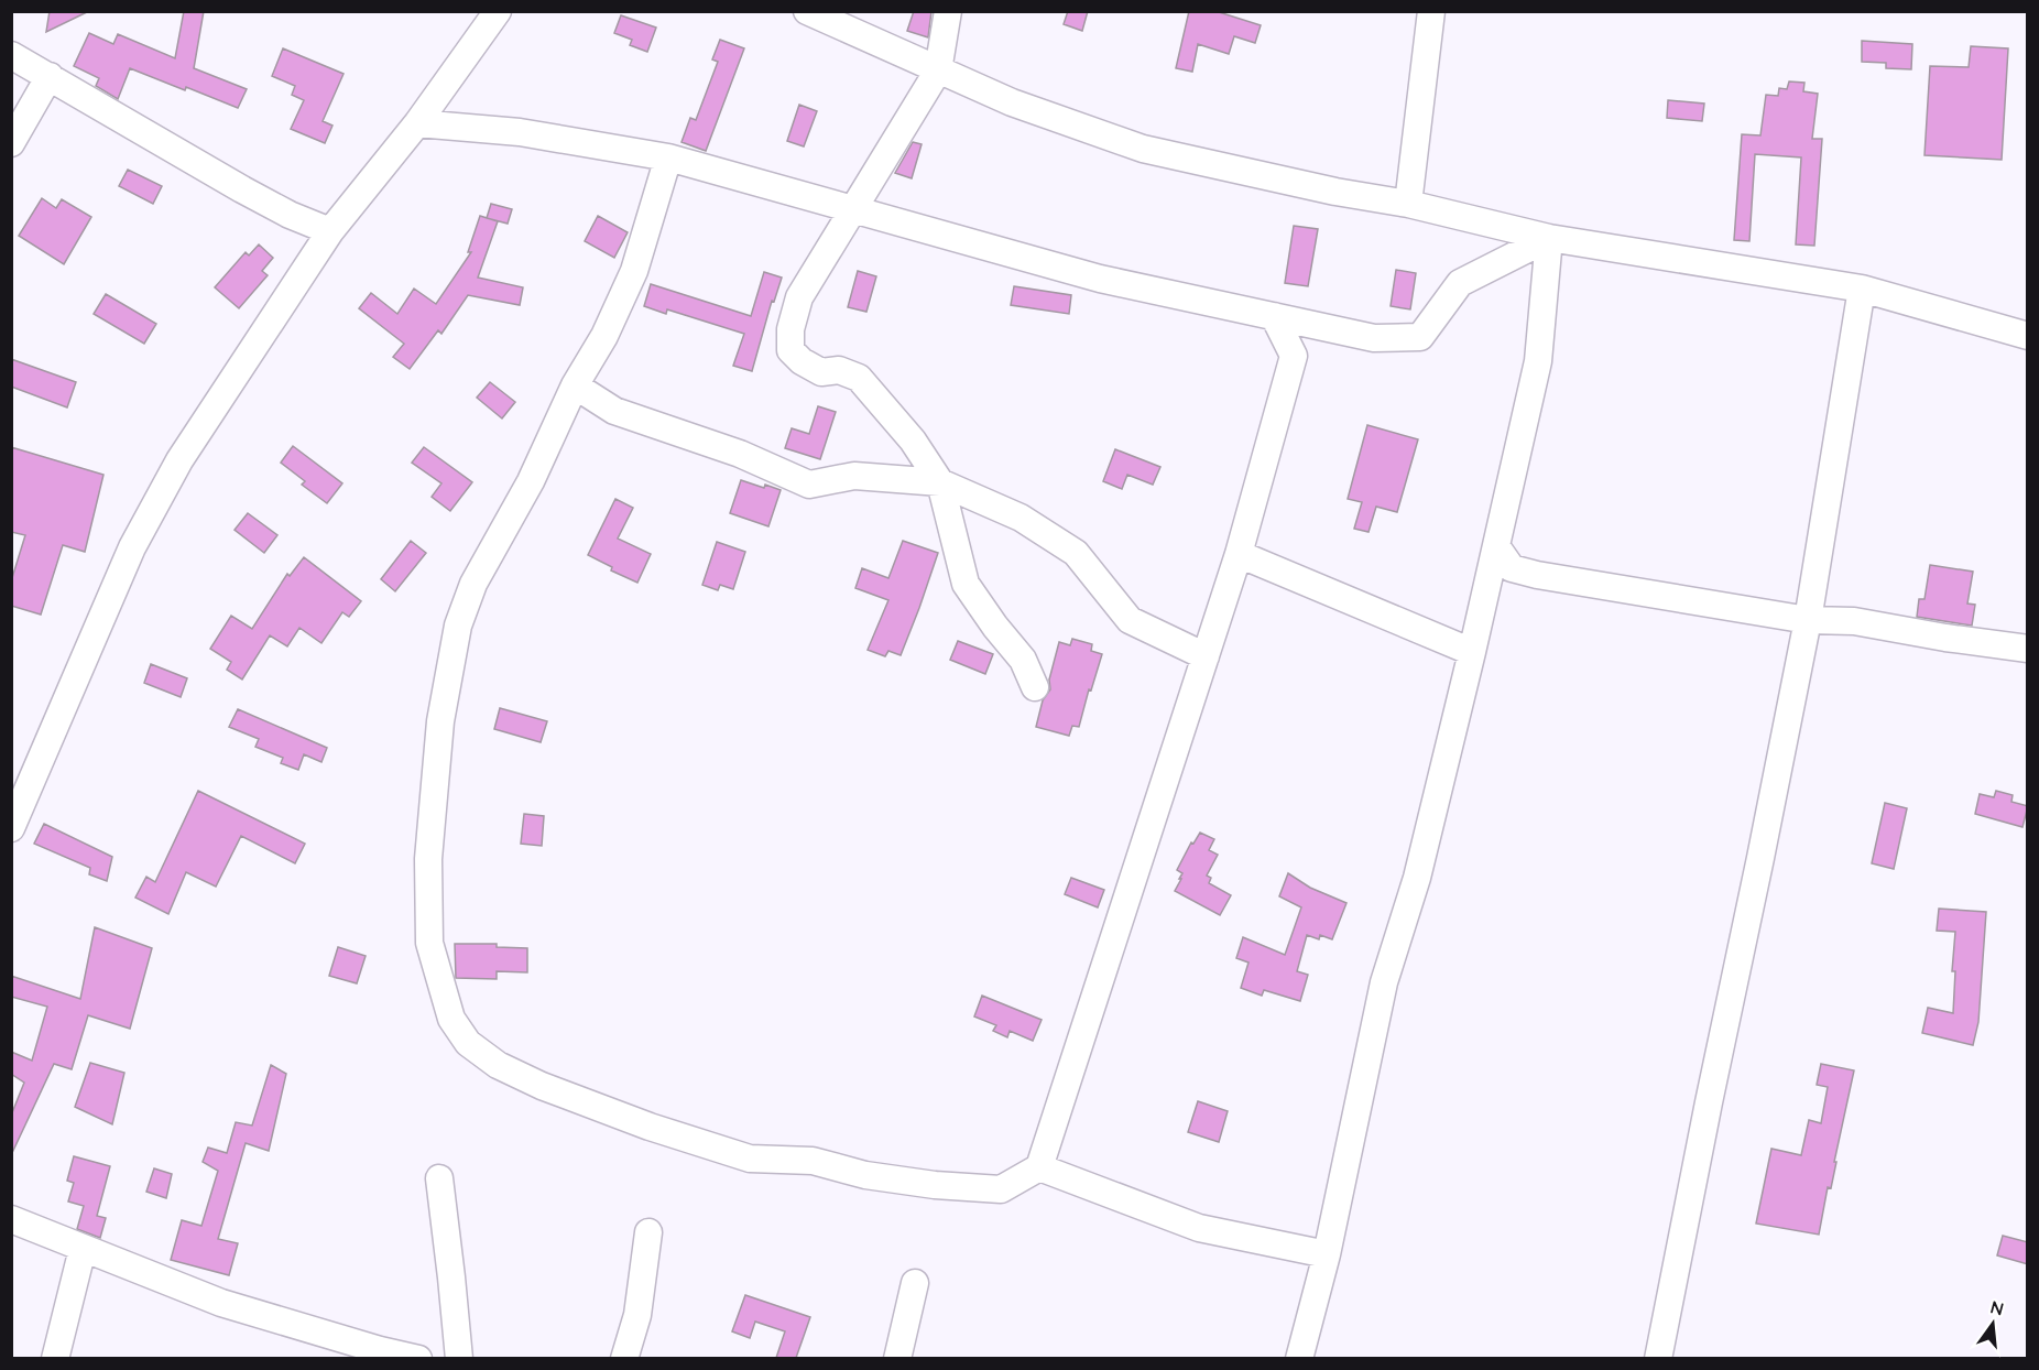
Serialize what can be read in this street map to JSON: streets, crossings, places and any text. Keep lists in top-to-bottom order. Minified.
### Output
{"north":"top"}
